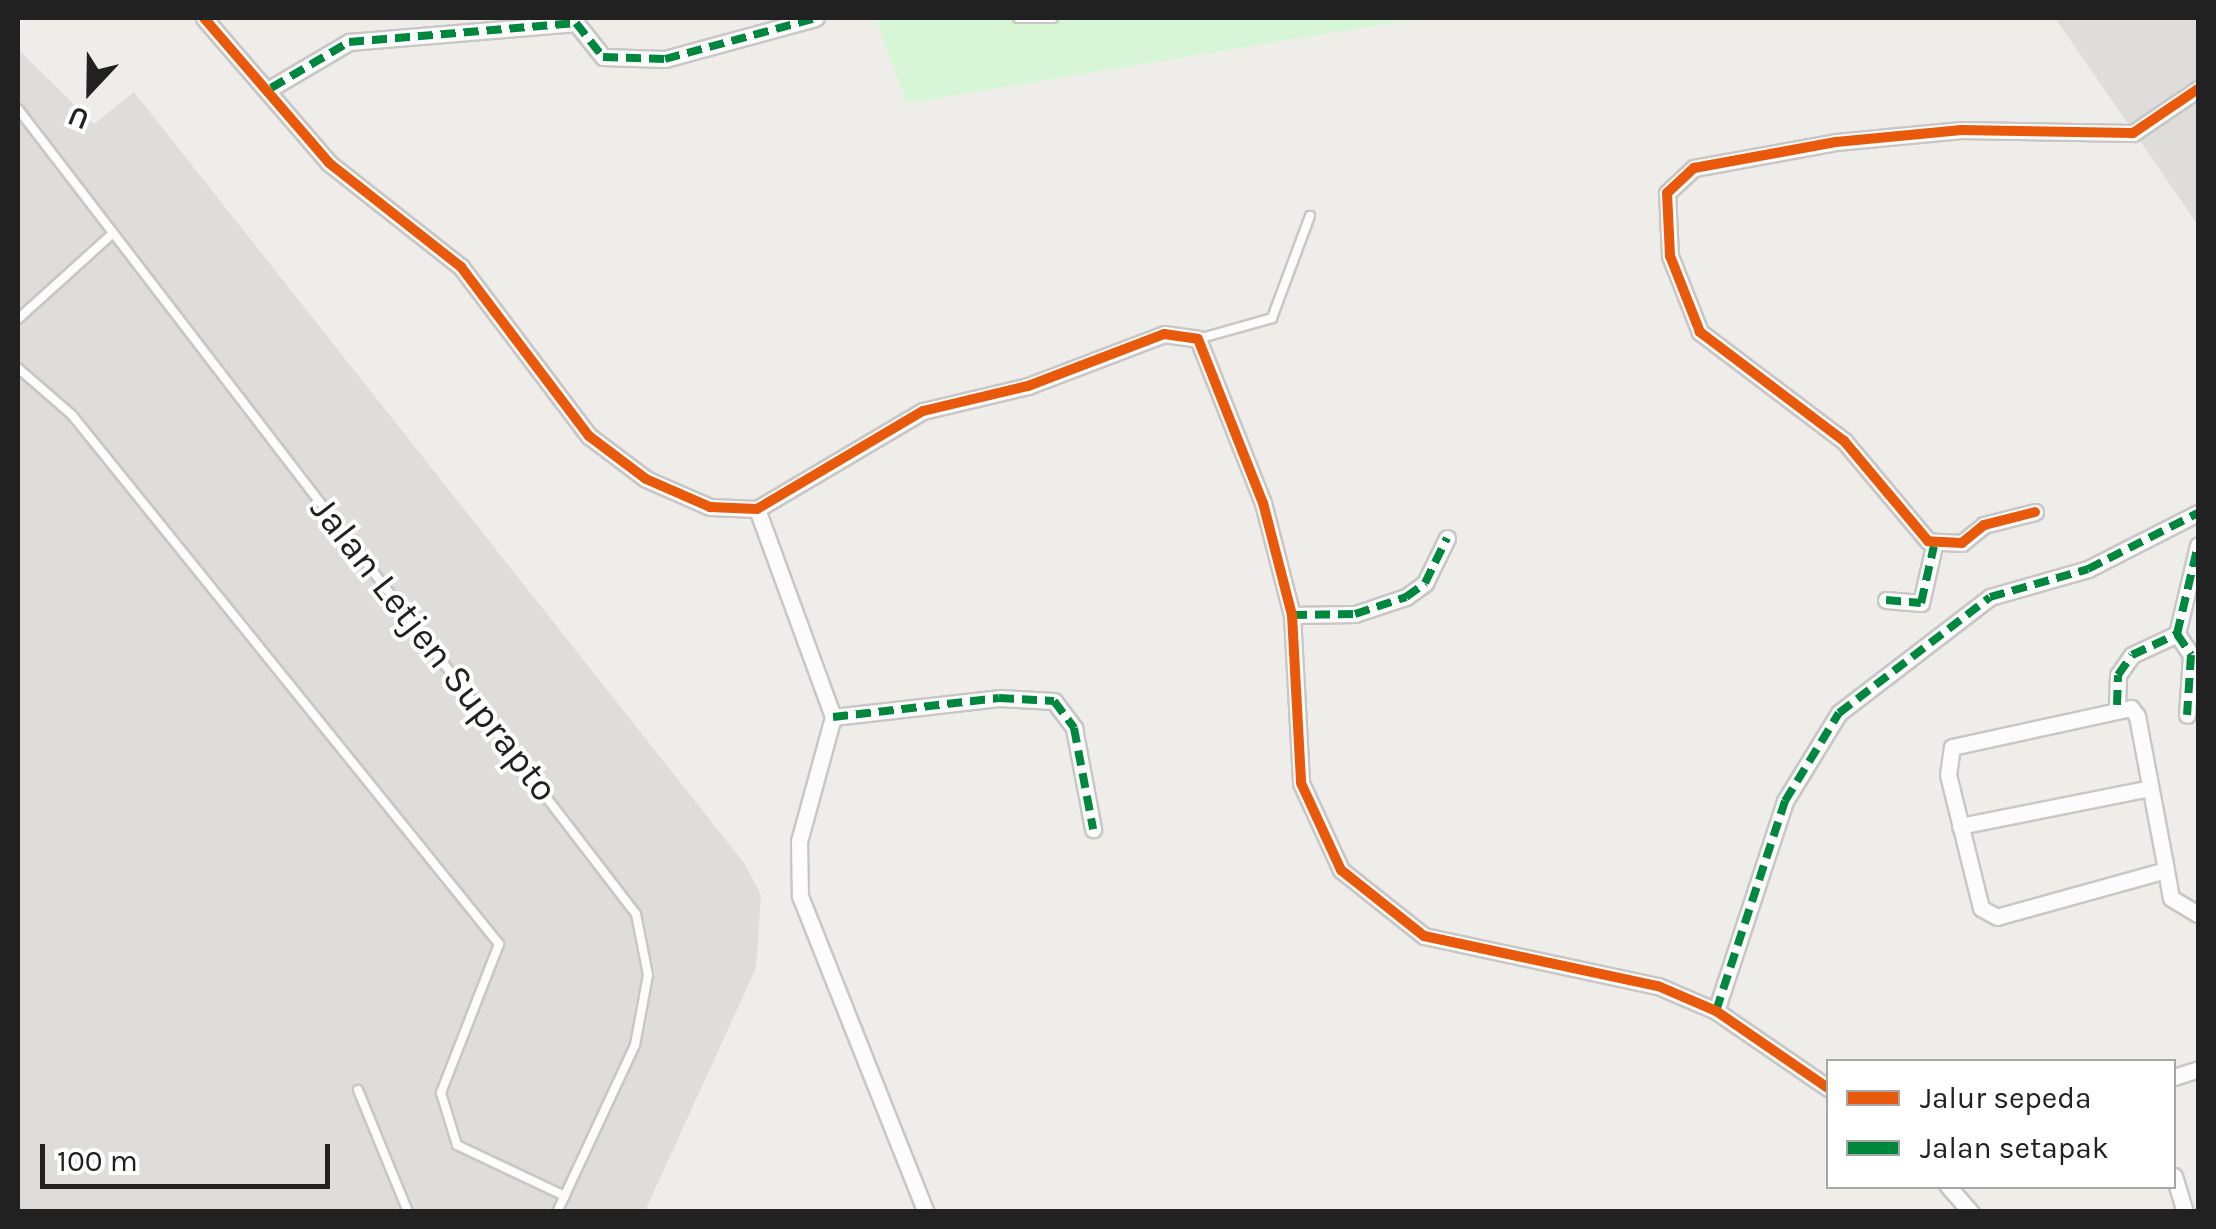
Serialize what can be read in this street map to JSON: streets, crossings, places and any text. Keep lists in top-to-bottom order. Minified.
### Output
{"streets":{"lane":["Jalan Letjen Suprapto"]},"legend":["Jalur sepeda","Jalan setapak"],"scale_bar":"100 m","north":"bottom"}
